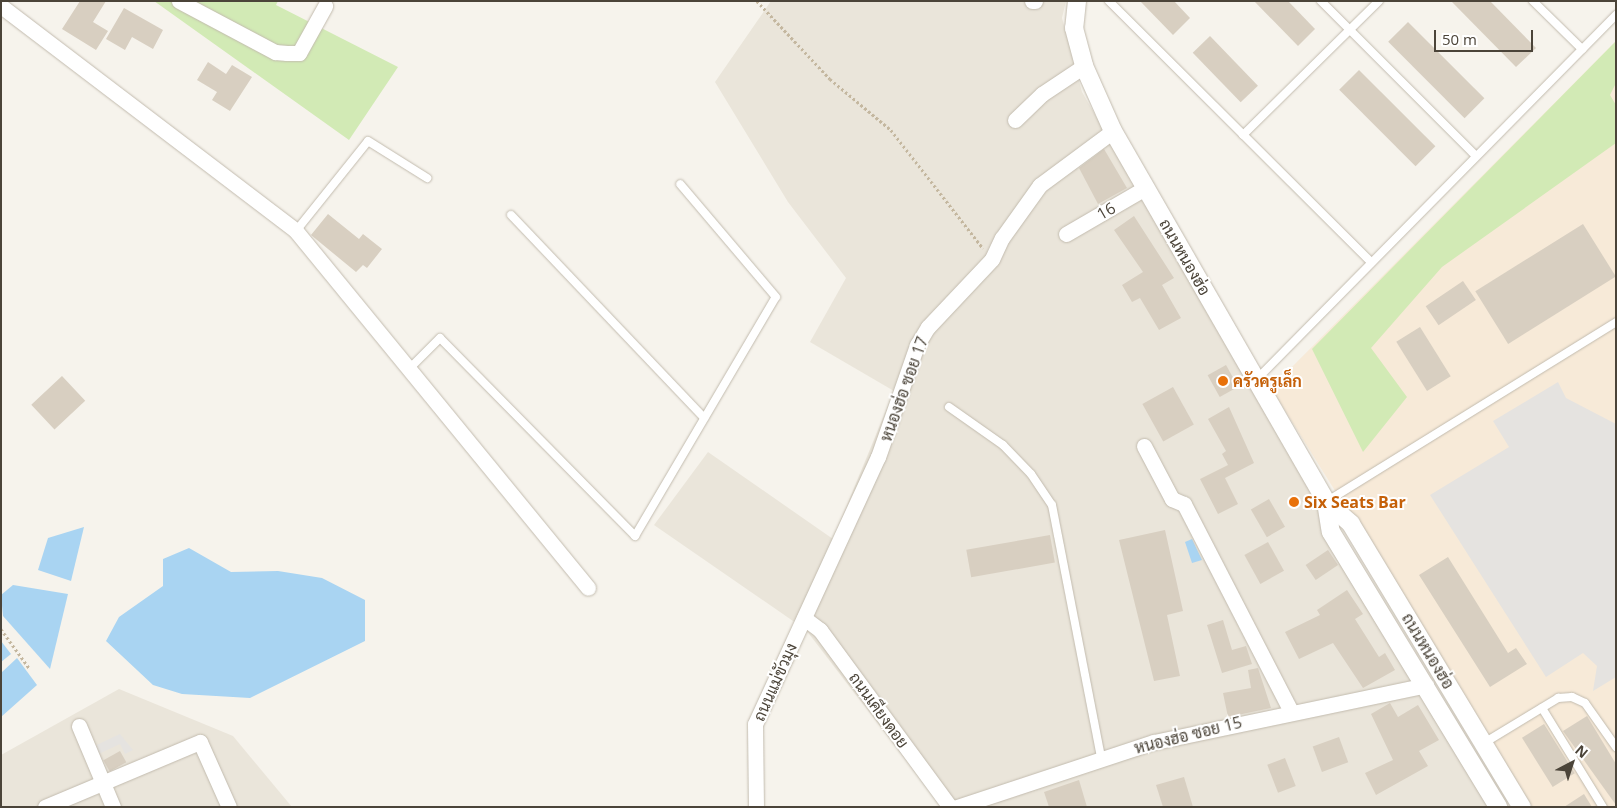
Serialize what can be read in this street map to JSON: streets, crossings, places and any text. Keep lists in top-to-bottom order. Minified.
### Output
{"streets":{"street":["16","ถนนหนองฮ่อ","หนองฮ่อ ซอย 17","ถนนแม่ขัวมุง","ถนนเคียงดอย","หนองฮ่อ ซอย 15"]},"crossings":[["16","ถนนหนองฮ่อ"],["ถนนหนองฮ่อ","หนองฮ่อ ซอย 17"],["ถนนหนองฮ่อ","หนองฮ่อ ซอย 15"],["หนองฮ่อ ซอย 17","ถนนแม่ขัวมุง"],["หนองฮ่อ ซอย 17","ถนนเคียงดอย"],["ถนนแม่ขัวมุง","ถนนเคียงดอย"]],"places":["ครัวครูเล็ก","Six Seats Bar"],"scale_bar":"50 m","north":"top right"}
